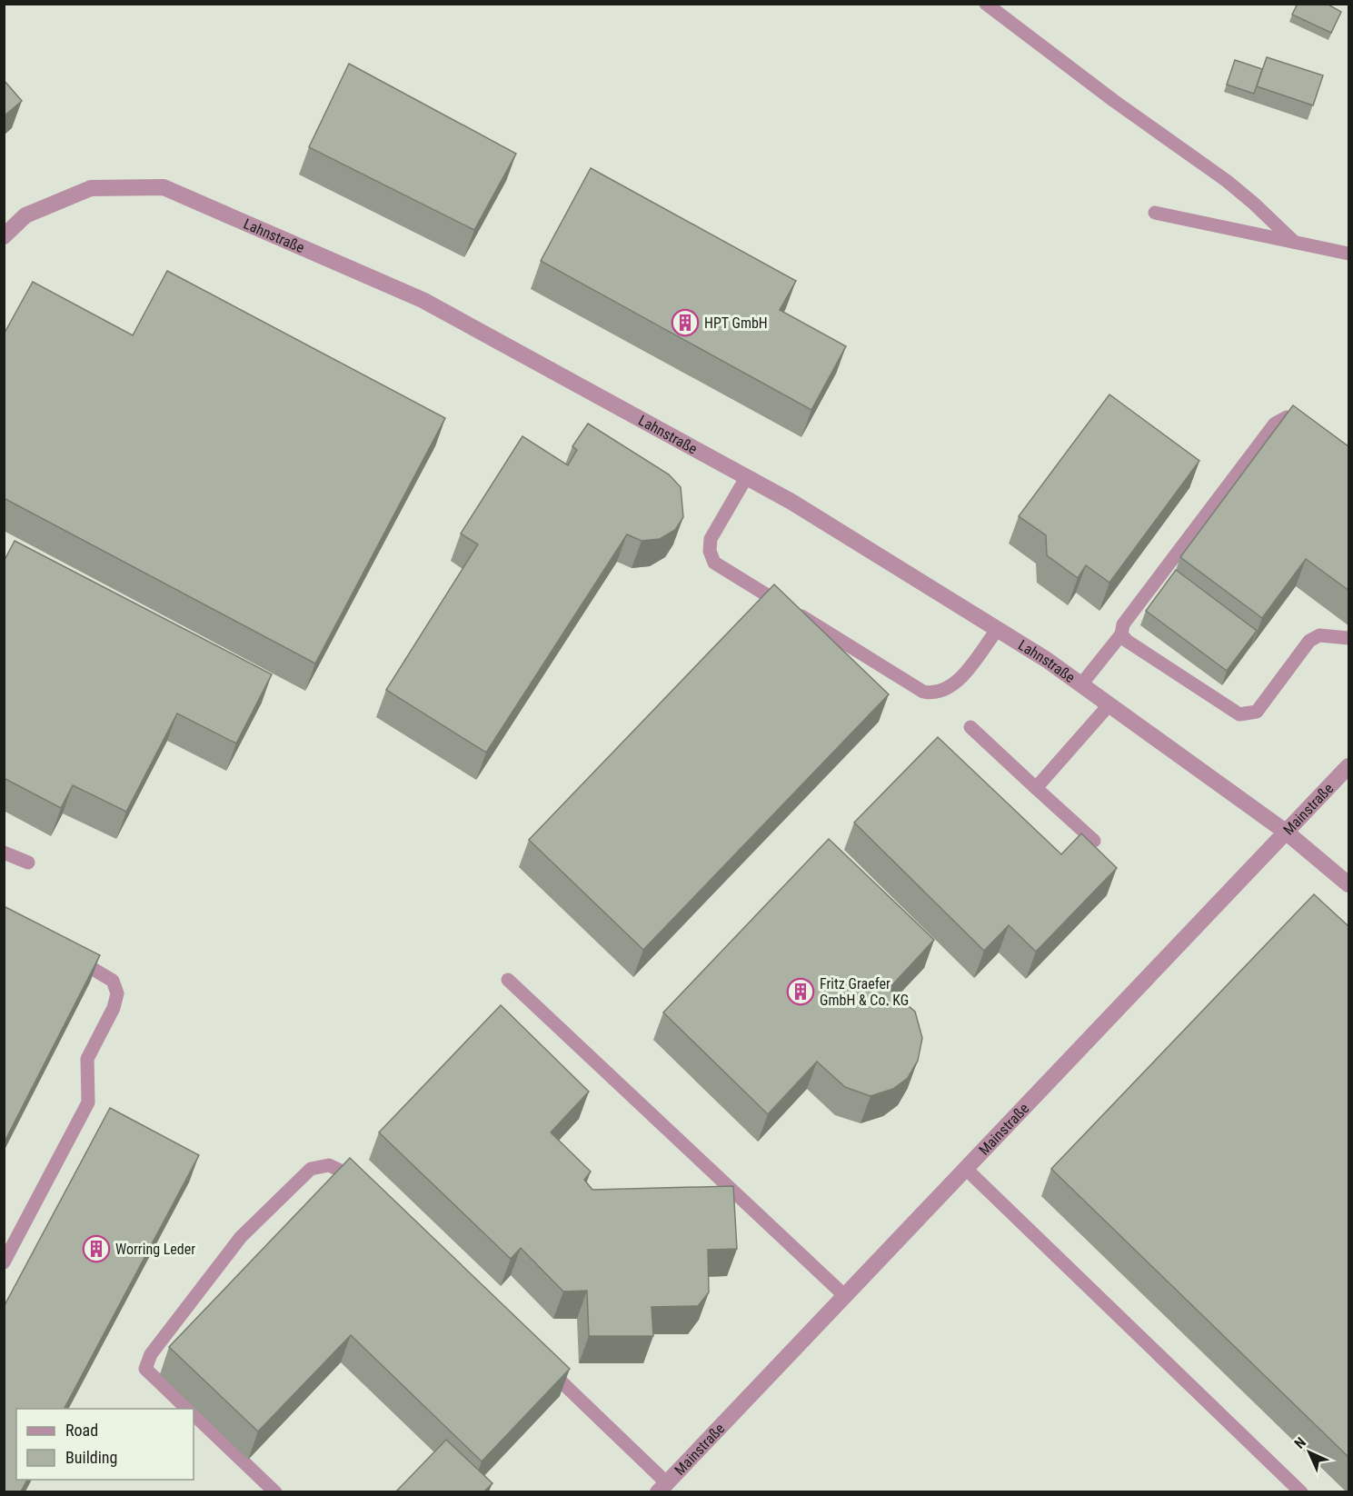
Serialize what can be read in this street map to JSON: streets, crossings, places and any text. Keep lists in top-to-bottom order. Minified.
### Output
{"streets":{"street":["Lahnstraße","Mainstraße"]},"crossings":[["Lahnstraße","Mainstraße"]],"places":{"building":["HPT GmbH","Fritz Graefer GmbH & Co. KG","Worring Leder"]},"legend":["Road","Building"],"north":"top left"}
